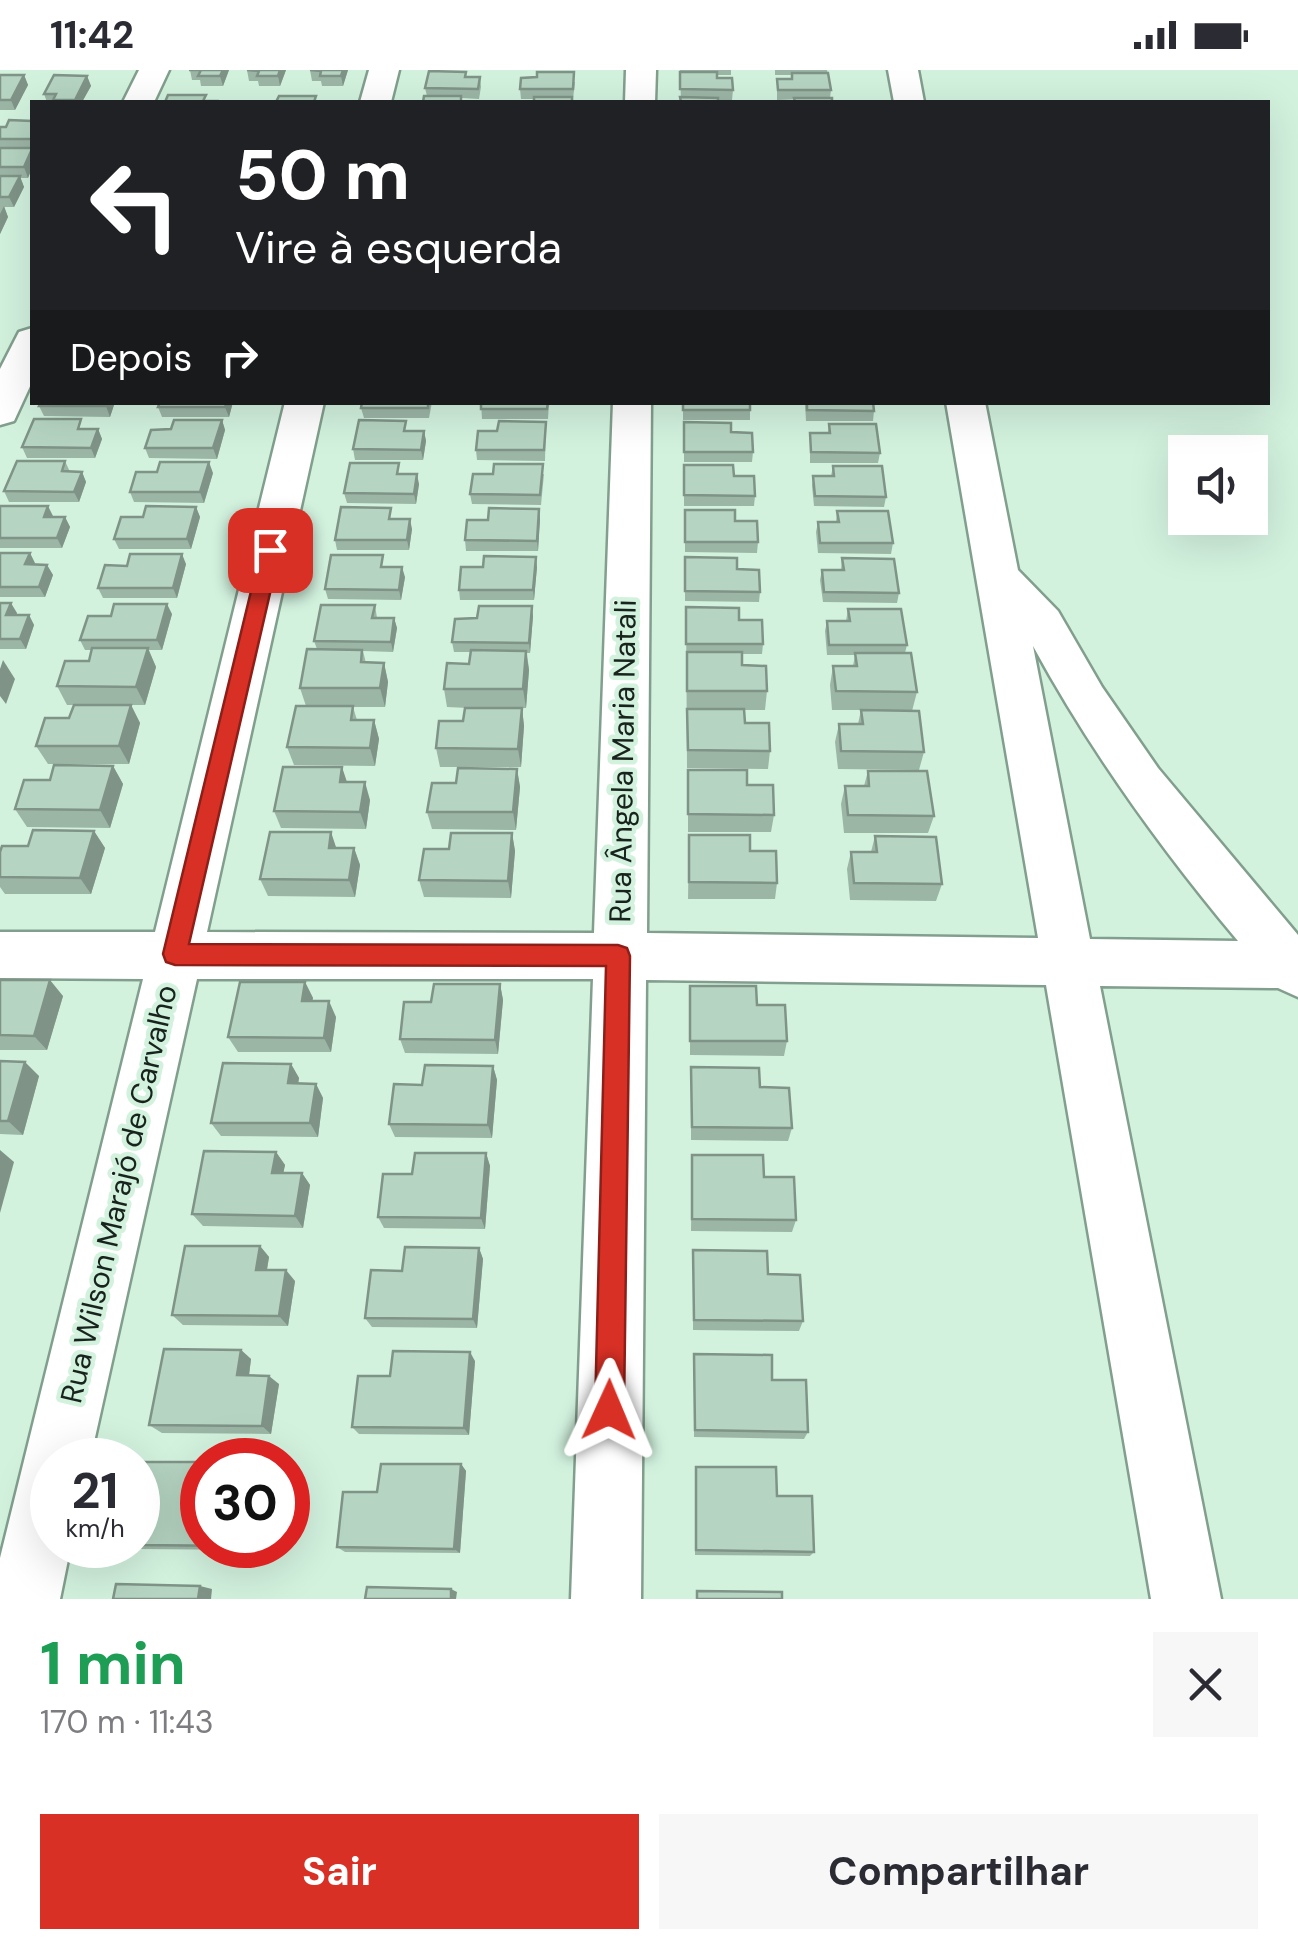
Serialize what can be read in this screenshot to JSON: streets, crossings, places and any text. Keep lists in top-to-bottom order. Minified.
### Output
{"streets":{"street":["Rua Ângela Maria Natali","Rua Wilson Marajó de Carvalho"]},"page":{"status":"11:42","turn":["50 m","Vire à esquerda"],"then":"Depois","speed":"21 km/h","limit":"30","heading":["1 min","170 m · 11:43"],"buttons":["Sair","Compartilhar"]}}
